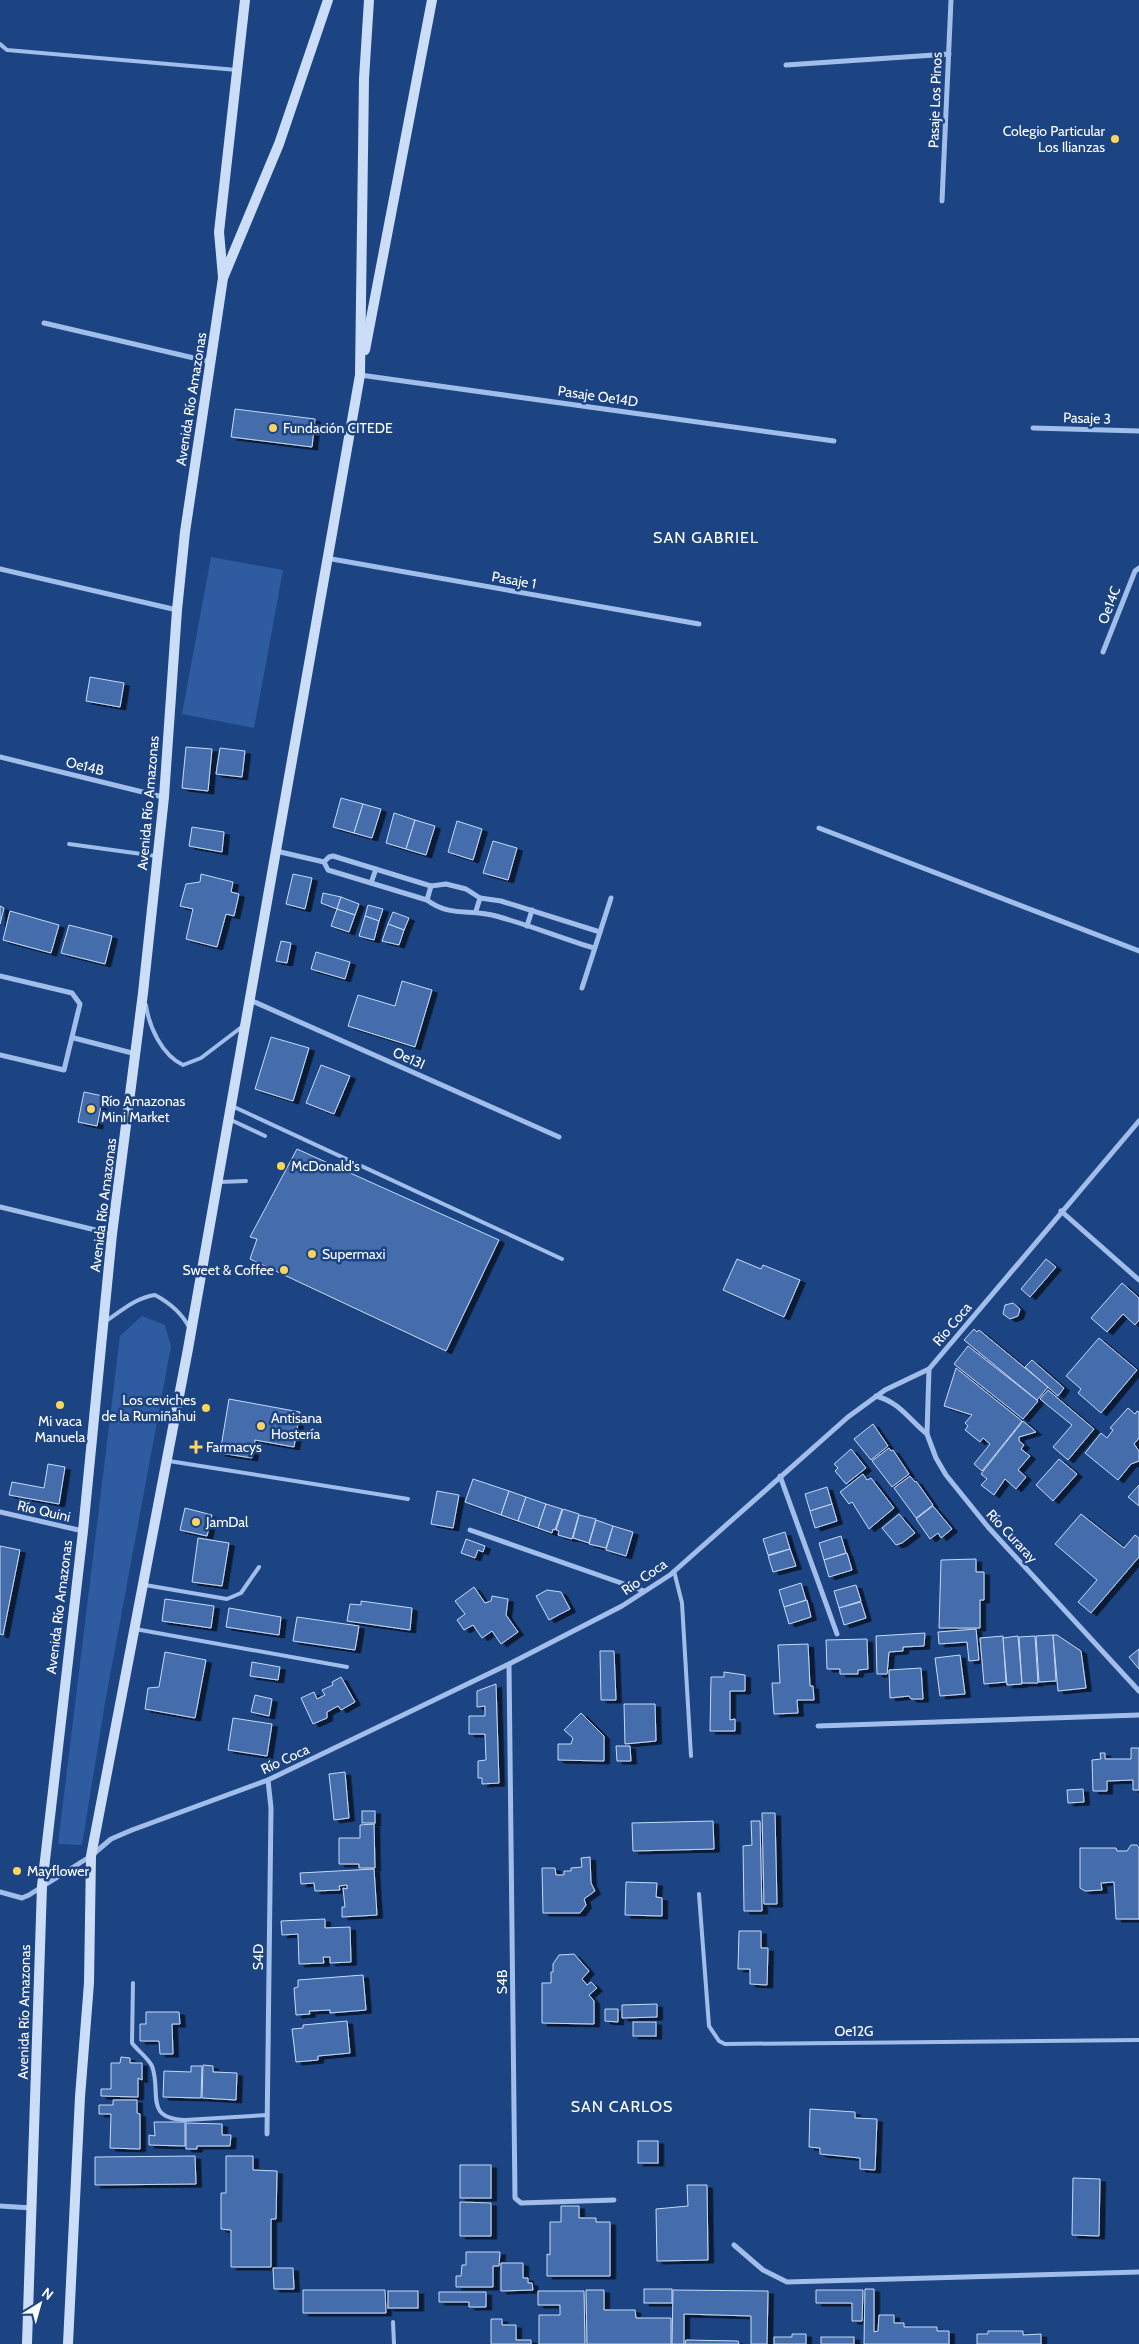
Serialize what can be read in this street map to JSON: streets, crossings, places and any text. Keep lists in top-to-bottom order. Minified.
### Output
{"streets":{"main road":["Avenida Río Amazonas"],"street":["Pasaje Los Pinos","Pasaje Oe14D","Pasaje 3","Pasaje 1","Oe14C","Oe14B","Oe13I","Río Coca","Río Quini","Río Curaray","S4D","S4B"],"lane":["Oe12G"]},"crossings":[["Avenida Río Amazonas","Oe14B"],["Avenida Río Amazonas","Río Coca"],["Avenida Río Amazonas","Río Quini"],["Río Coca","Río Curaray"],["Río Coca","S4D"],["Río Coca","S4B"]],"districts":["SAN GABRIEL","SAN CARLOS"],"places":{"other":["Colegio Particular Los Ilianzas","Fundación CITEDE","Río Amazonas Mini Market","McDonald's","Supermaxi","Sweet & Coffee","Mi vaca Manuela","Los ceviches de la Rumiñahui","Antisana Hostería","JamDal","Mayflower"],"health":["Farmacys"]},"north":"top right"}
